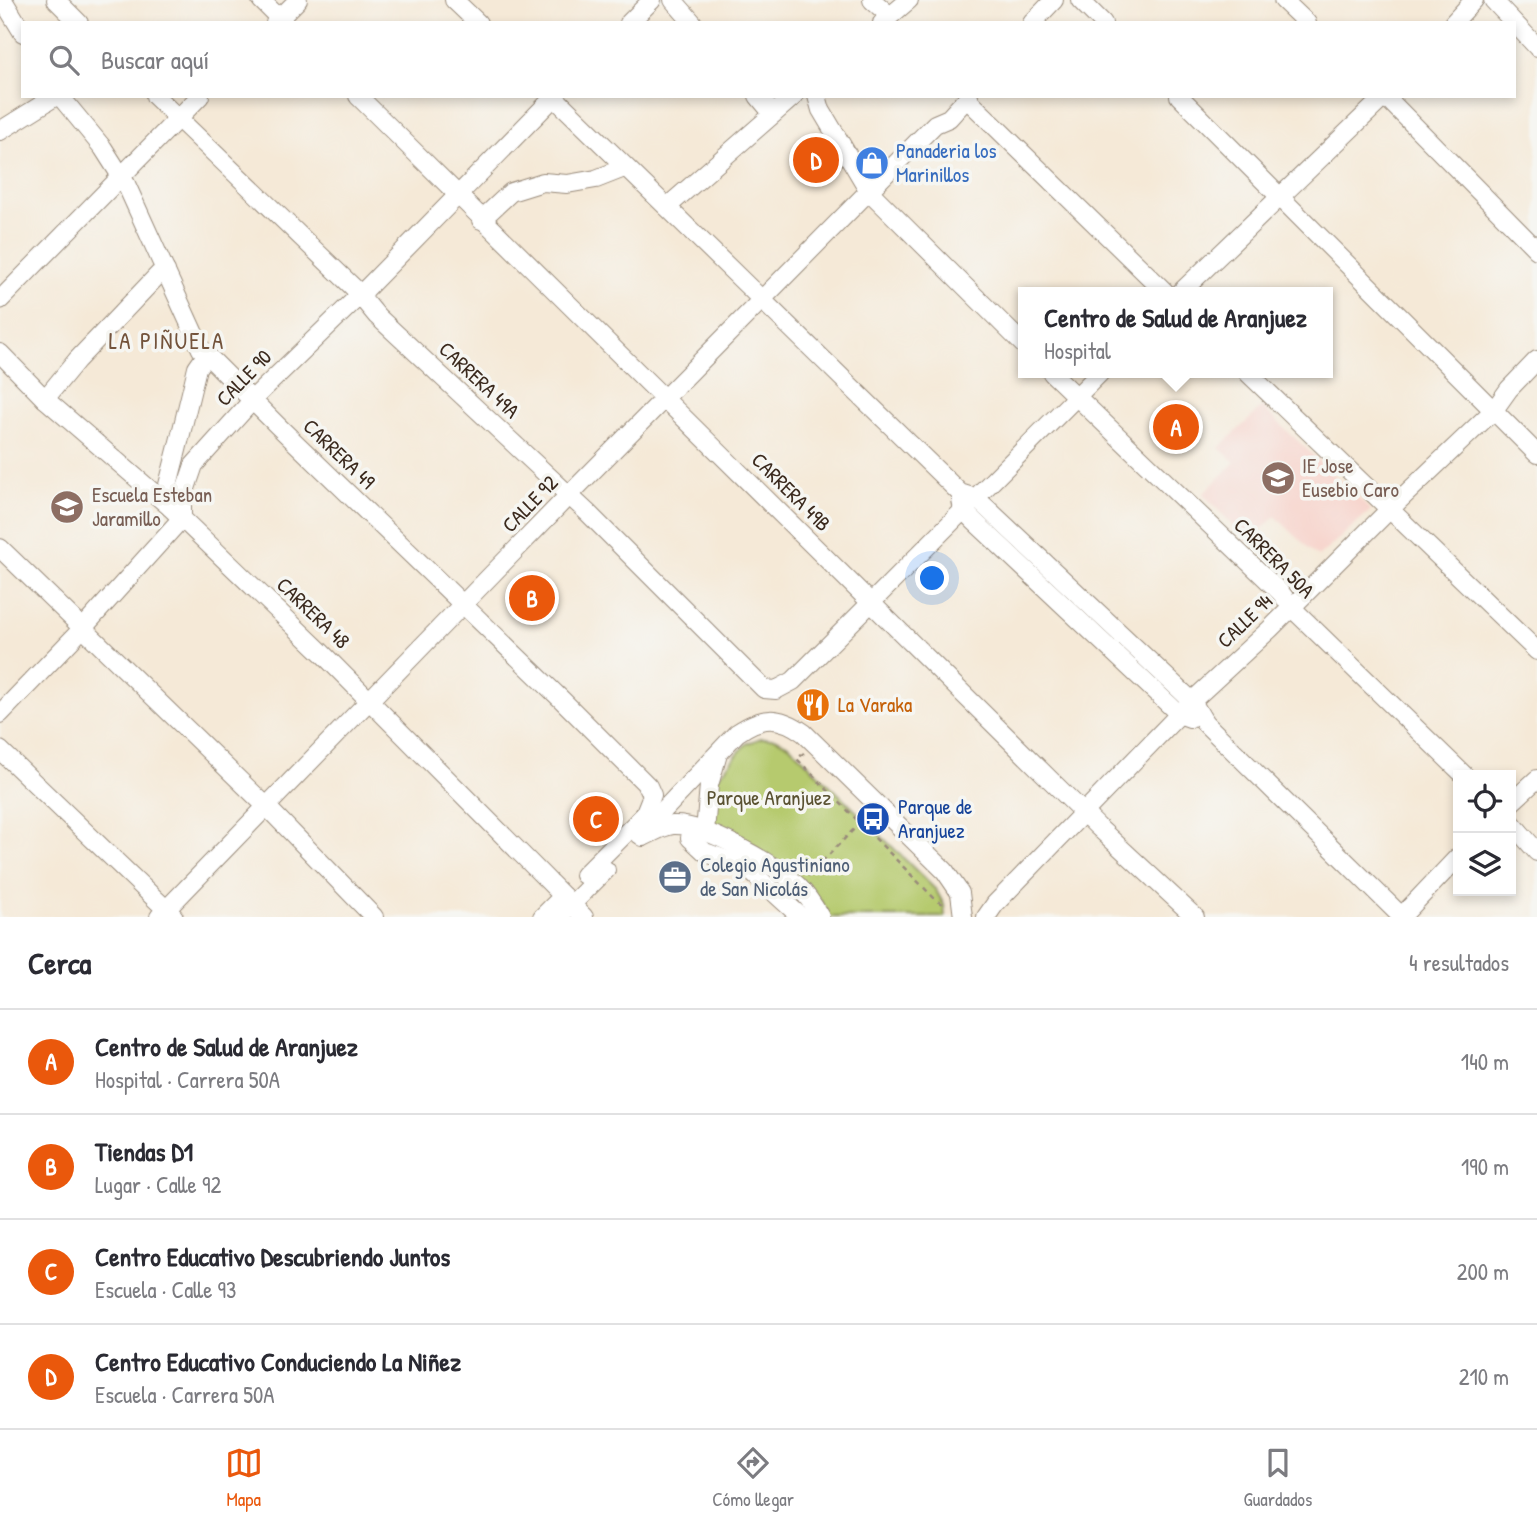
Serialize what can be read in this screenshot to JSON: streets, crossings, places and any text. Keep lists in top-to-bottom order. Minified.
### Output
{"streets":{"street":["CALLE 90","CARRERA 49A","CARRERA 49","CARRERA 49B","CALLE 92","CARRERA 50A","CARRERA 48","CALLE 94"]},"crossings":[["CALLE 90","CARRERA 49A"],["CALLE 90","CARRERA 49"],["CALLE 90","CARRERA 49B"],["CALLE 90","CARRERA 48"],["CARRERA 49A","CARRERA 49B"],["CARRERA 49A","CALLE 92"],["CARRERA 49","CALLE 92"],["CARRERA 49B","CALLE 92"],["CARRERA 49B","CALLE 94"],["CALLE 92","CARRERA 48"],["CARRERA 50A","CALLE 94"]],"districts":["LA PIÑUELA"],"parks":["Parque Aranjuez"],"places":{"shop":["Panaderia los Marinillos"],"school or university":["IE Jose Eusebio Caro","Escuela Esteban Jaramillo"],"restaurant":["La Varaka"],"bus stop":["Parque de Aranjuez"],"office":["Colegio Agustiniano de San Nicolás"]},"page":{"search":"Buscar aquí","pins":["D","A","B","C"],"popup":["Centro de Salud de Aranjuez","Hospital"],"heading":["Cerca","4 resultados"],"list":[{"mark":"A","name":"Centro de Salud de Aranjuez","note":"Hospital · Carrera 50A","value":"140 m"},{"mark":"B","name":"Tiendas D1","note":"Lugar · Calle 92","value":"190 m"},{"mark":"C","name":"Centro Educativo Descubriendo Juntos","note":"Escuela · Calle 93","value":"200 m"},{"mark":"D","name":"Centro Educativo Conduciendo La Niñez","note":"Escuela · Carrera 50A","value":"210 m"}],"nav":["Mapa","Cómo llegar","Guardados"]}}
